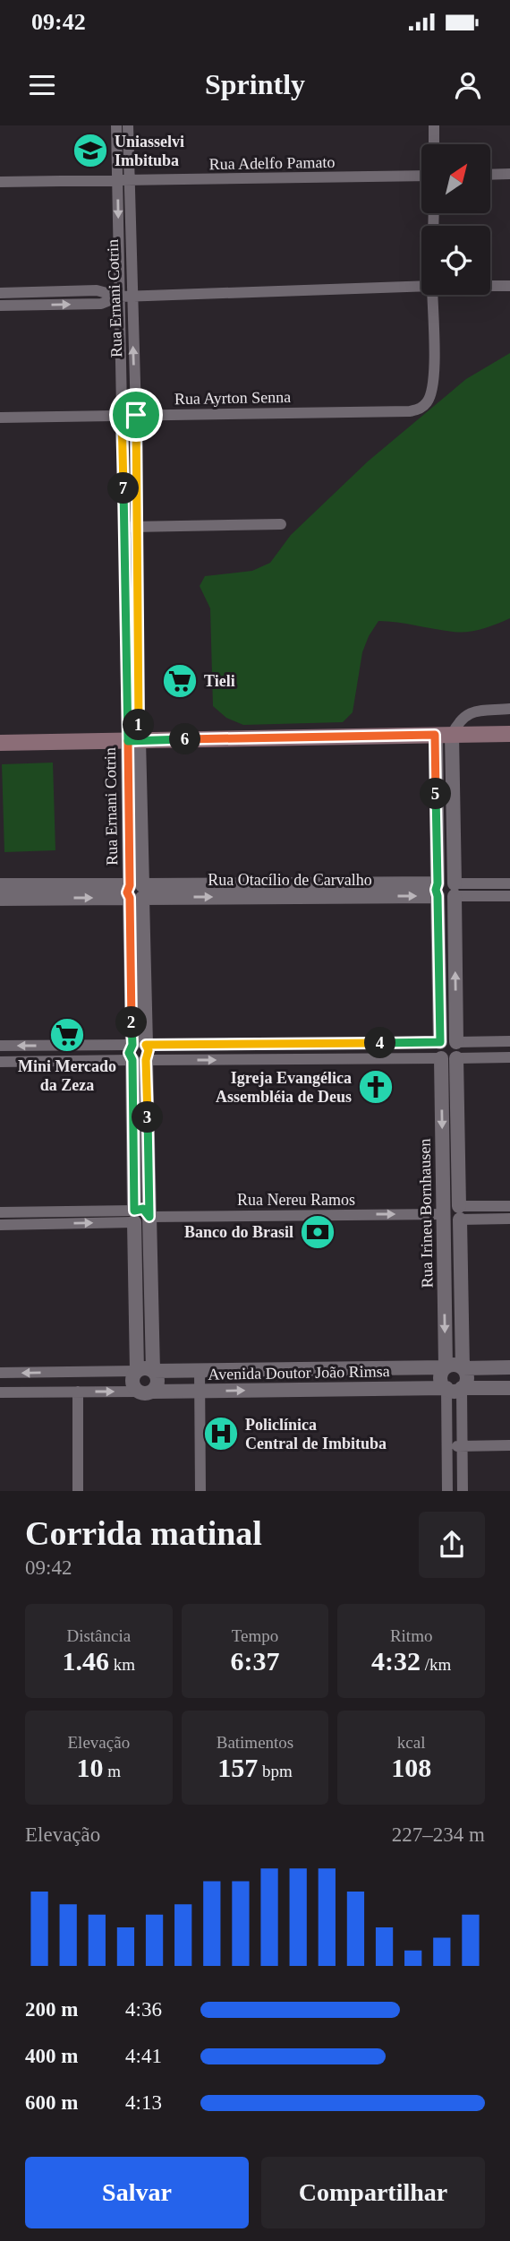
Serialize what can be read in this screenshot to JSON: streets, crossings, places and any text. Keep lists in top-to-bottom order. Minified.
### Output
{"streets":{"street":["Rua Adelfo Pamato","Rua Ernani Cotrin","Rua Ayrton Senna","Rua Otacílio de Carvalho","Rua Nereu Ramos","Rua Irineu Bornhausen","Avenida Doutor João Rimsa"]},"crossings":[["Rua Adelfo Pamato","Rua Ernani Cotrin"],["Rua Ernani Cotrin","Rua Ayrton Senna"],["Rua Ernani Cotrin","Rua Otacílio de Carvalho"],["Rua Nereu Ramos","Rua Irineu Bornhausen"],["Rua Irineu Bornhausen","Avenida Doutor João Rimsa"]],"one_way":["Rua Nereu Ramos"],"places":{"school or university":["Uniasselvi Imbituba"],"supermarket":["Tieli","Mini Mercado da Zeza"],"church":["Igreja Evangélica Assembléia de Deus"],"bank":["Banco do Brasil"],"hospital":["Policlínica Central de Imbituba"]},"north":"top right","page":{"status":"09:42","header":"Sprintly","pins":["7","1","6","5","2","4","3"],"heading":["Corrida matinal","09:42"],"stats":[["Distância","1.46 km"],["Tempo","6:37"],["Ritmo","4:32 /km"],["Elevação","10 m"],["Batimentos","157 bpm"],["kcal","108"]],"chart":["Elevação","227–234 m"],"list":[{"name":"200 m","note":"4:36"},{"name":"400 m","note":"4:41"},{"name":"600 m","note":"4:13"}],"buttons":["Salvar","Compartilhar"]}}
